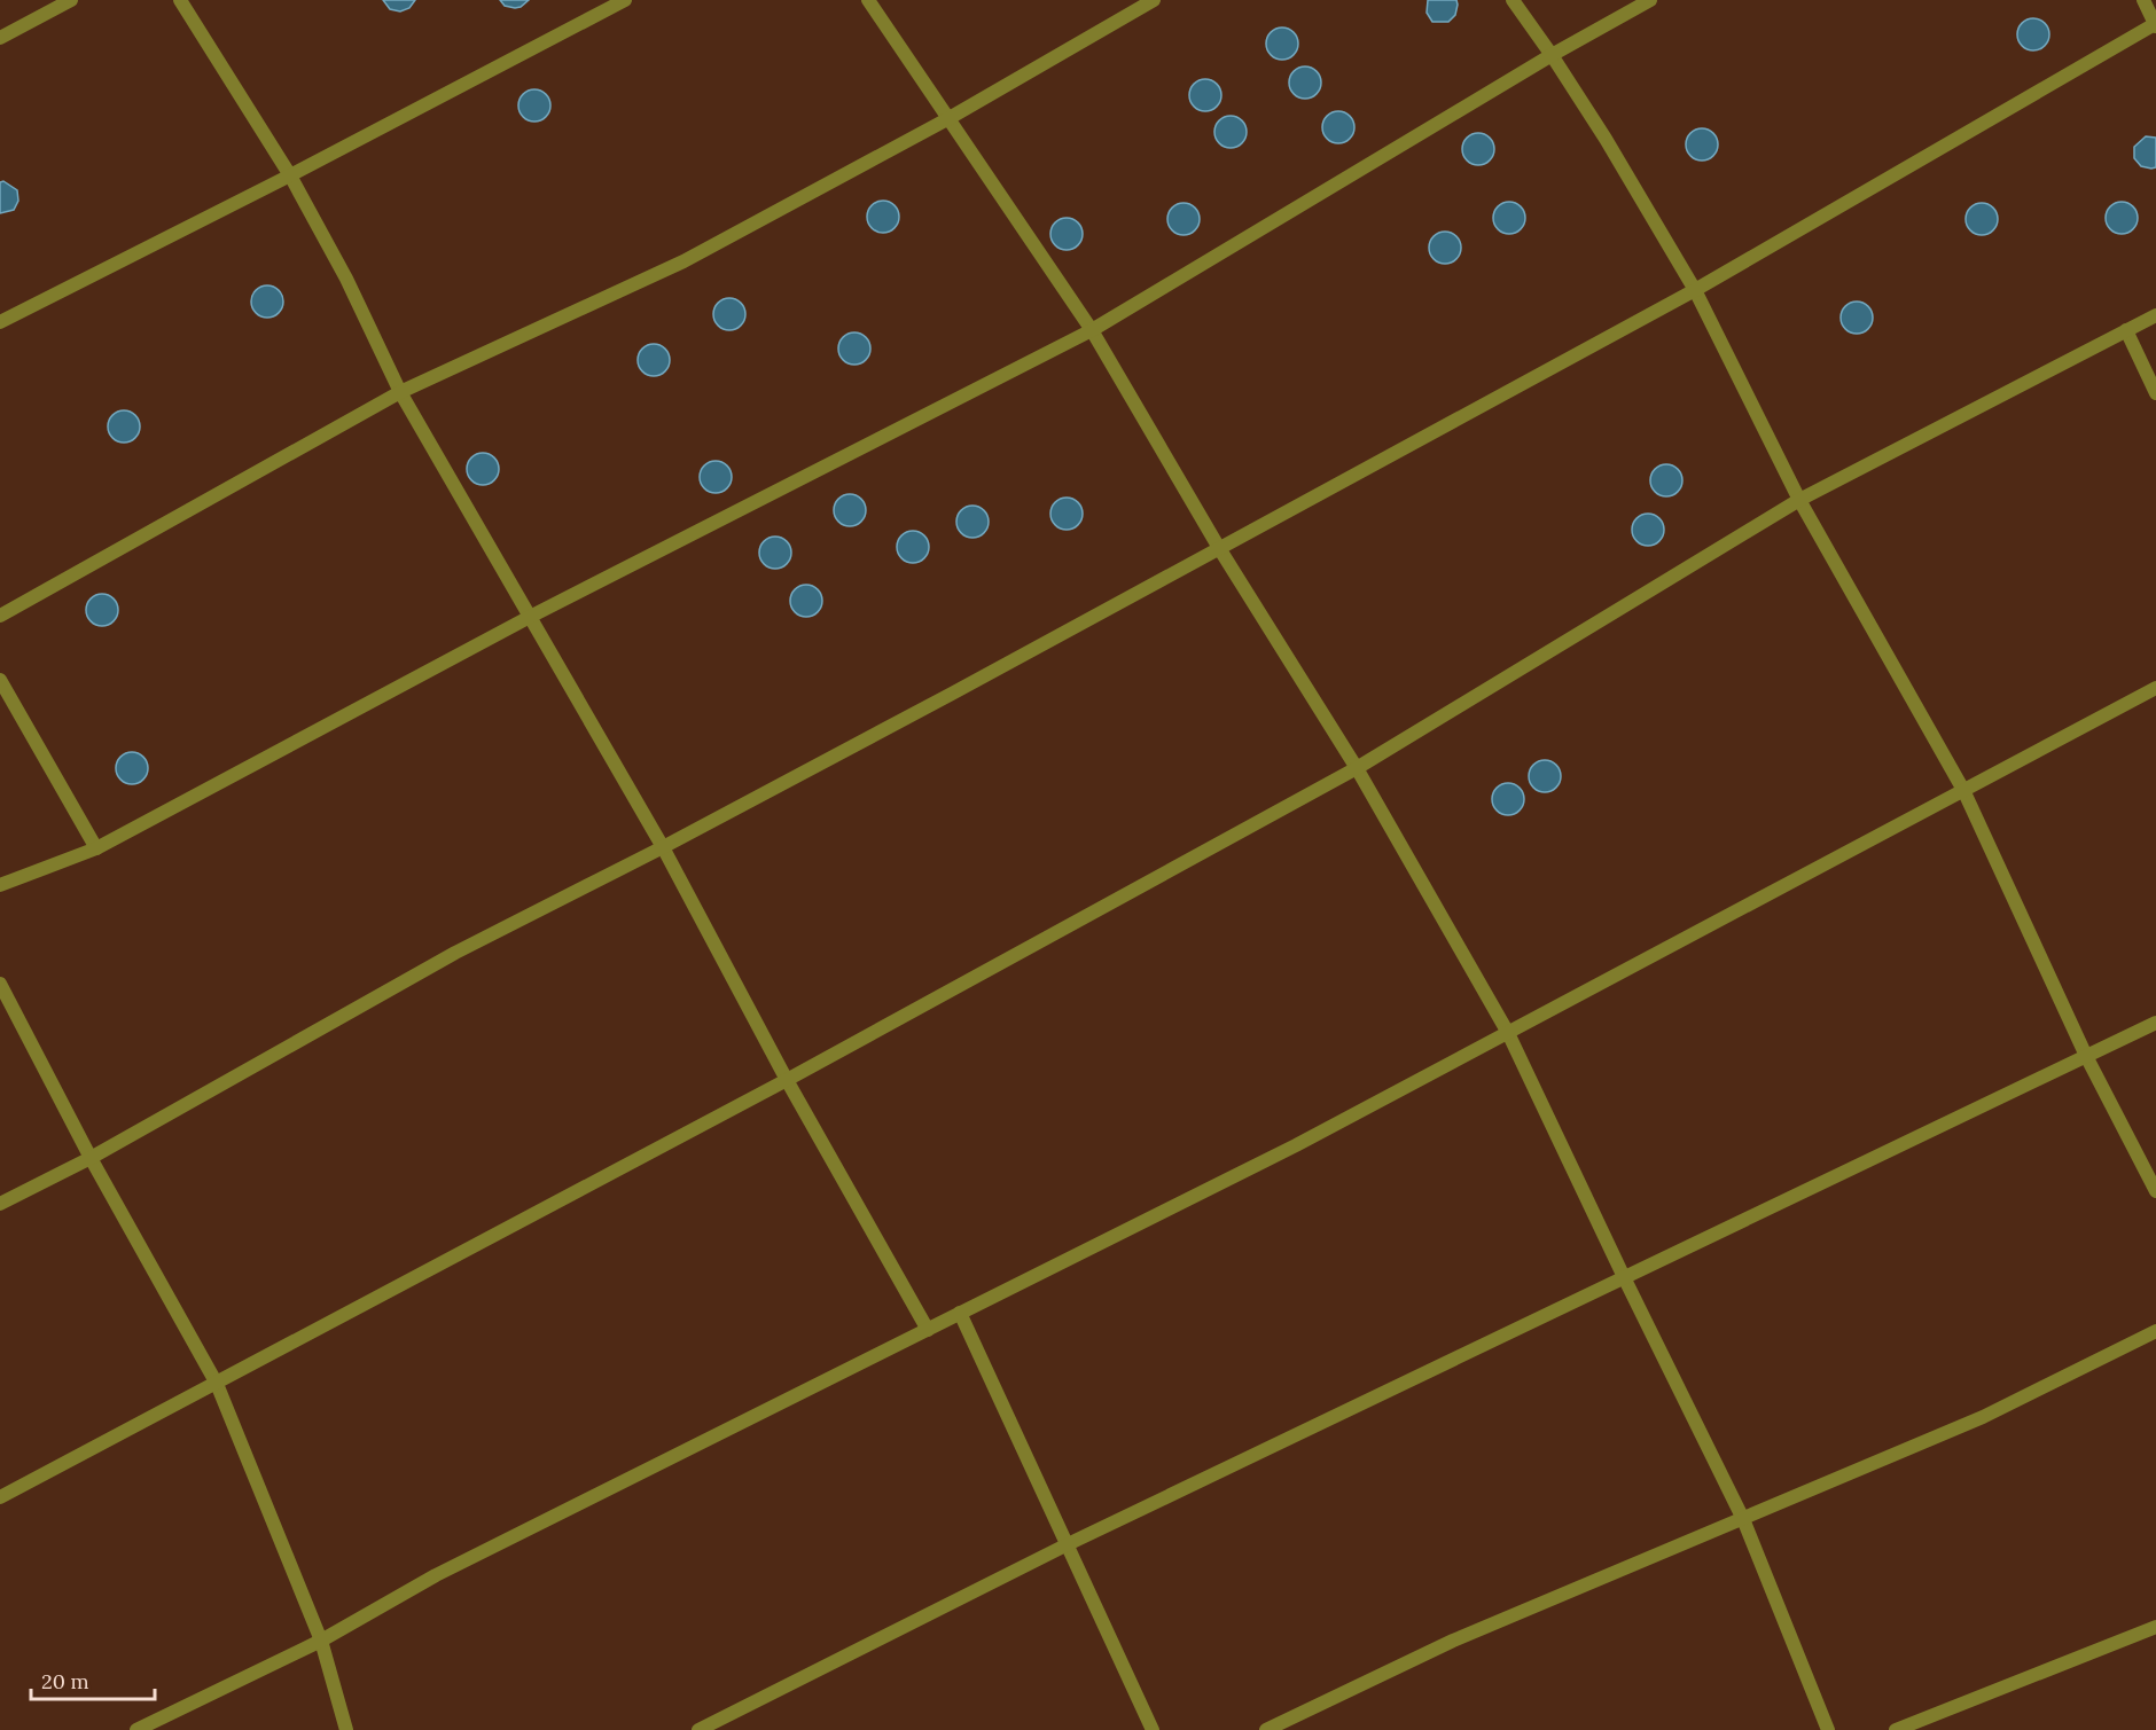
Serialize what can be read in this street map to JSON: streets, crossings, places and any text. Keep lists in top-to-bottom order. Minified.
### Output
{"scale_bar":"20 m"}
